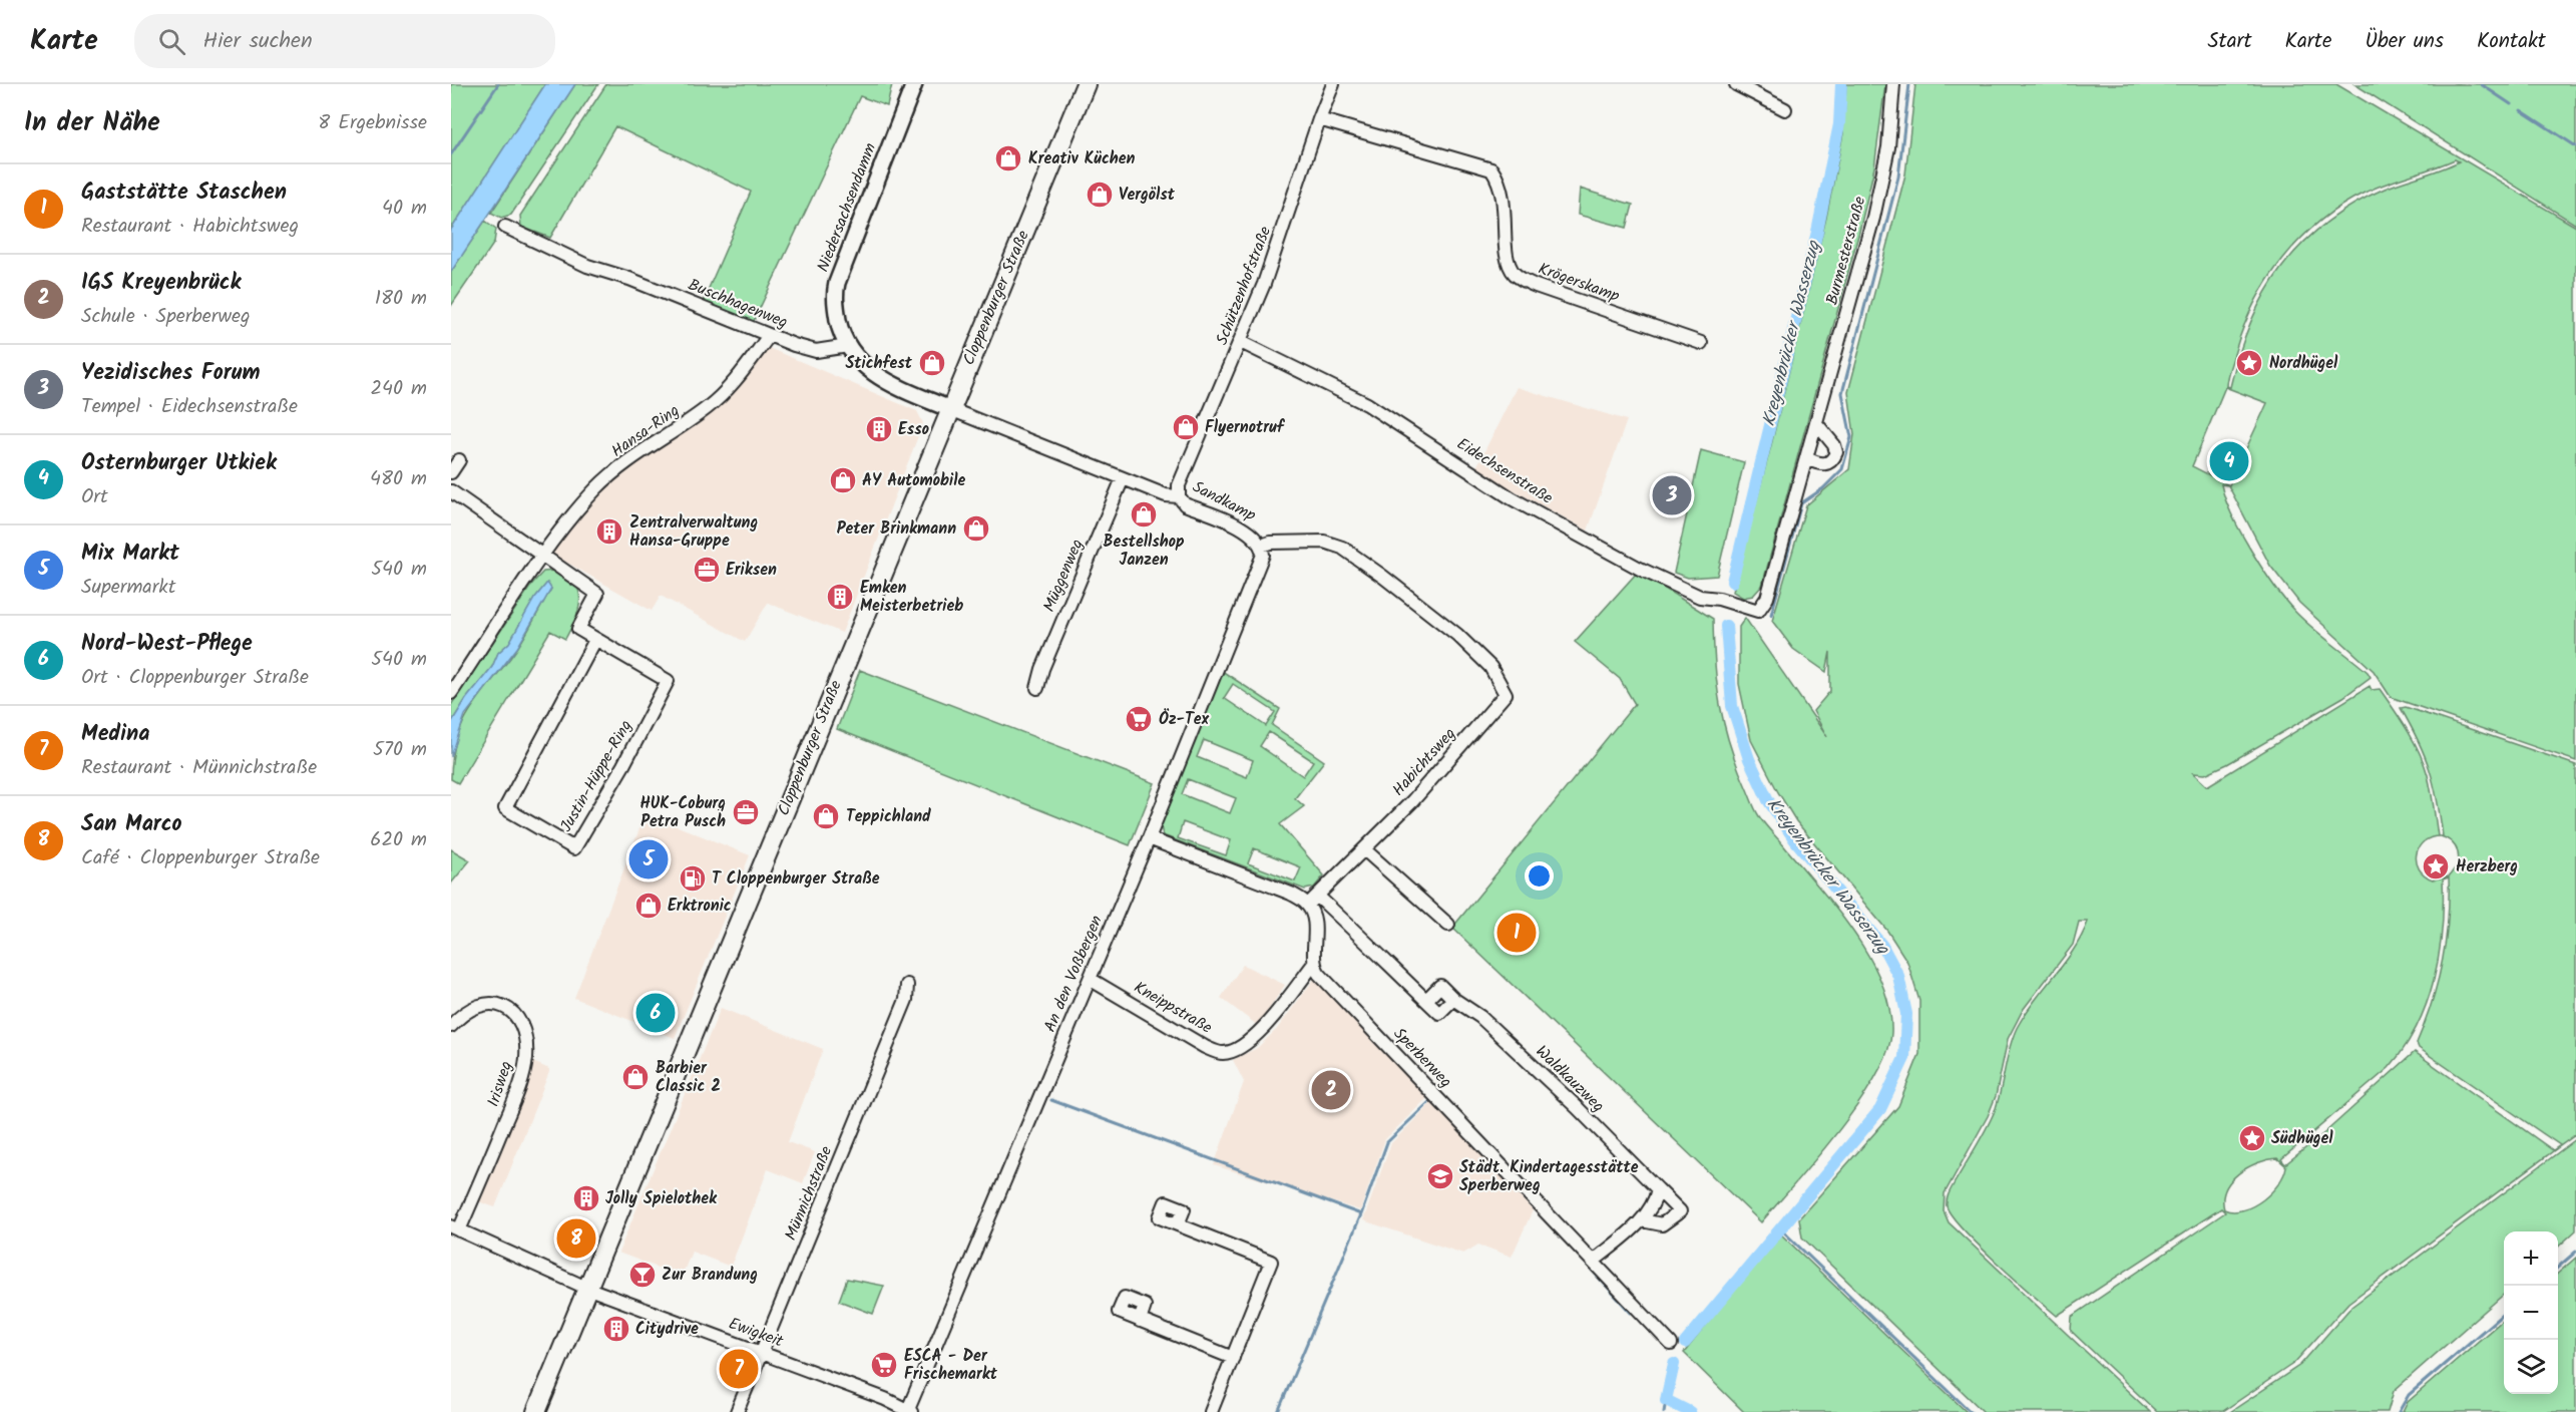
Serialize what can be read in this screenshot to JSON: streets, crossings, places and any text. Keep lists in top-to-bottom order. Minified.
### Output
{"streets":{"main road":["Cloppenburger Straße"],"street":["Niedersachsendamm","Burmesterstraße","Krögerskamp","Schützenhofstraße","Buschhagenweg","Hansa-Ring","Eidechsenstraße","Sandkamp","Müggenweg","Habichtsweg","Justin-Hüppe-Ring","An den Voßbergen","Kneippstraße","Sperberweg","Waldkauzweg","Irisweg","Münnichstraße","Ewigkeit"]},"crossings":[["Niedersachsendamm","Buschhagenweg"],["Burmesterstraße","Eidechsenstraße"],["Krögerskamp","Schützenhofstraße"],["Schützenhofstraße","Eidechsenstraße"],["Schützenhofstraße","Sandkamp"],["Cloppenburger Straße","Sandkamp"],["Cloppenburger Straße","Ewigkeit"],["Buschhagenweg","Hansa-Ring"],["Hansa-Ring","Justin-Hüppe-Ring"],["Sandkamp","Müggenweg"],["Sandkamp","Habichtsweg"],["Sandkamp","An den Voßbergen"],["Habichtsweg","An den Voßbergen"],["Habichtsweg","Kneippstraße"],["Habichtsweg","Sperberweg"],["An den Voßbergen","Kneippstraße"],["An den Voßbergen","Sperberweg"],["An den Voßbergen","Ewigkeit"],["Kneippstraße","Sperberweg"],["Irisweg","Ewigkeit"],["Münnichstraße","Ewigkeit"]],"water":["Kreyenbrücker Wasserzug"],"places":{"shop":["Kreativ Küchen","Vergölst","Stichfest","Flyernotruf","AY Automobile","Bestellshop Janzen","Peter Brinkmann","Teppichland","Erktronic","Barbier Classic 2"],"place":["Nordhügel","Herzberg","Südhügel"],"building":["Esso","Zentralverwaltung Hansa-Gruppe","Emken Meisterbetrieb","Jolly Spielothek","Citydrive"],"office":["Eriksen","HUK-Coburg Petra Pusch"],"supermarket":["Öz-Tex","ESCA - Der Frischemarkt"],"fuel station":["T Cloppenburger Straße"],"school or university":["Städt. Kindertagesstätte Sperberweg"],"bar":["Zur Brandung"]},"page":{"header":"Karte","search":"Hier suchen","nav":["Start","Karte","Über uns","Kontakt"],"heading":["In der Nähe","8 Ergebnisse"],"list":[{"mark":"1","name":"Gaststätte Staschen","note":"Restaurant · Habichtsweg","value":"40 m"},{"mark":"2","name":"IGS Kreyenbrück","note":"Schule · Sperberweg","value":"180 m"},{"mark":"3","name":"Yezidisches Forum","note":"Tempel · Eidechsenstraße","value":"240 m"},{"mark":"4","name":"Osternburger Utkiek","note":"Ort","value":"480 m"},{"mark":"5","name":"Mix Markt","note":"Supermarkt","value":"540 m"},{"mark":"6","name":"Nord-West-Pflege","note":"Ort · Cloppenburger Straße","value":"540 m"},{"mark":"7","name":"Medina","note":"Restaurant · Münnichstraße","value":"570 m"},{"mark":"8","name":"San Marco","note":"Café · Cloppenburger Straße","value":"620 m"}],"pins":["4","3","5","1","6","2","8","7"],"map_buttons":["+","−"]}}
